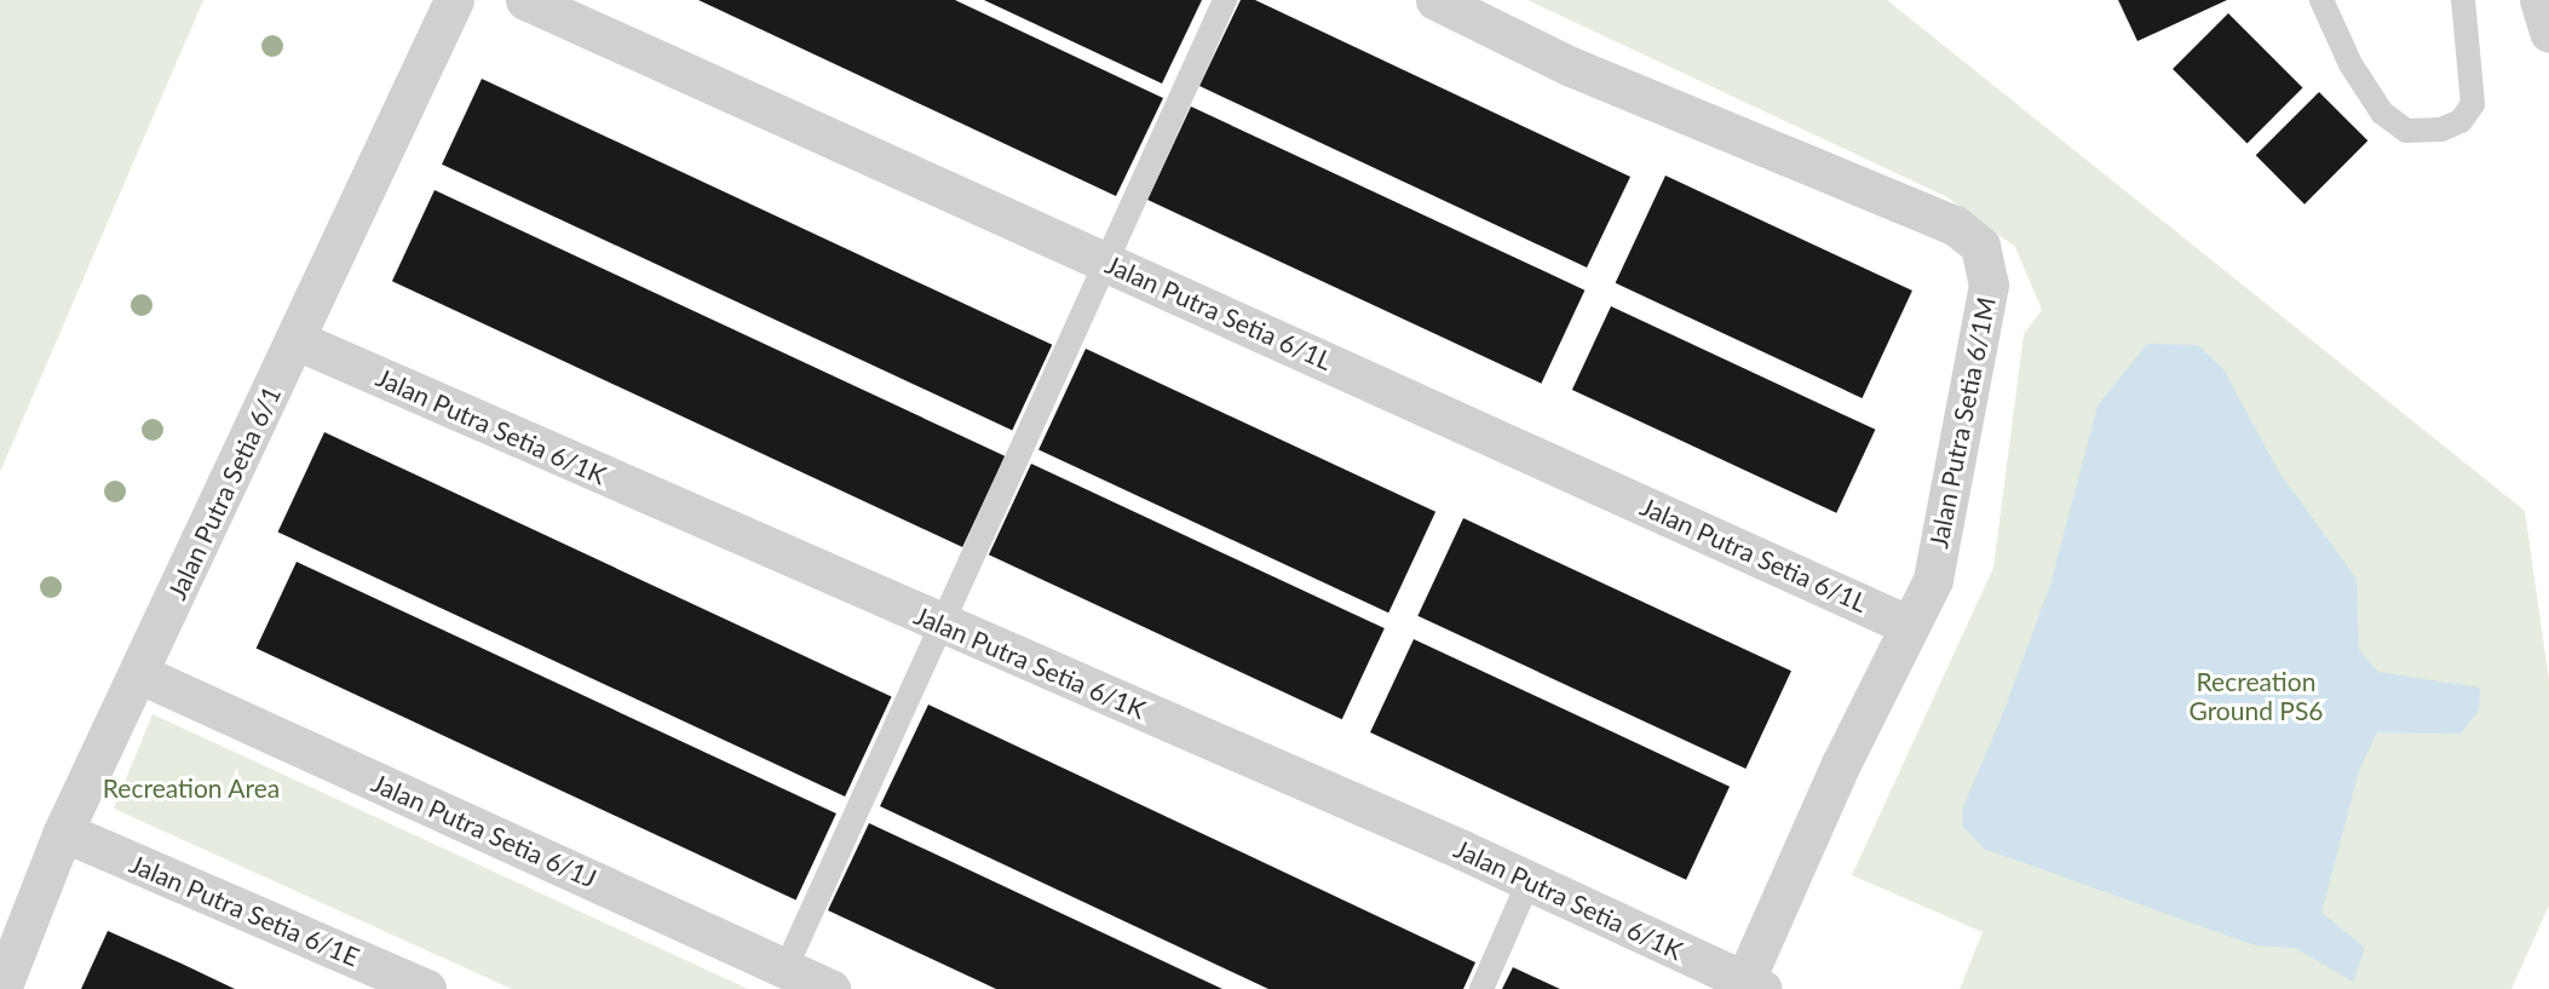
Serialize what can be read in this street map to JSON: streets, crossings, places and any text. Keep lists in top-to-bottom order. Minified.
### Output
{"streets":{"street":["Jalan Putra Setia 6/1L","Jalan Putra Setia 6/1M","Jalan Putra Setia 6/1K","Jalan Putra Setia 6/1","Jalan Putra Setia 6/1J","Jalan Putra Setia 6/1E"]},"crossings":[["Jalan Putra Setia 6/1L","Jalan Putra Setia 6/1M"],["Jalan Putra Setia 6/1M","Jalan Putra Setia 6/1K"],["Jalan Putra Setia 6/1K","Jalan Putra Setia 6/1"],["Jalan Putra Setia 6/1","Jalan Putra Setia 6/1J"],["Jalan Putra Setia 6/1","Jalan Putra Setia 6/1E"]],"parks":["Recreation Ground PS6","Recreation Area"]}
